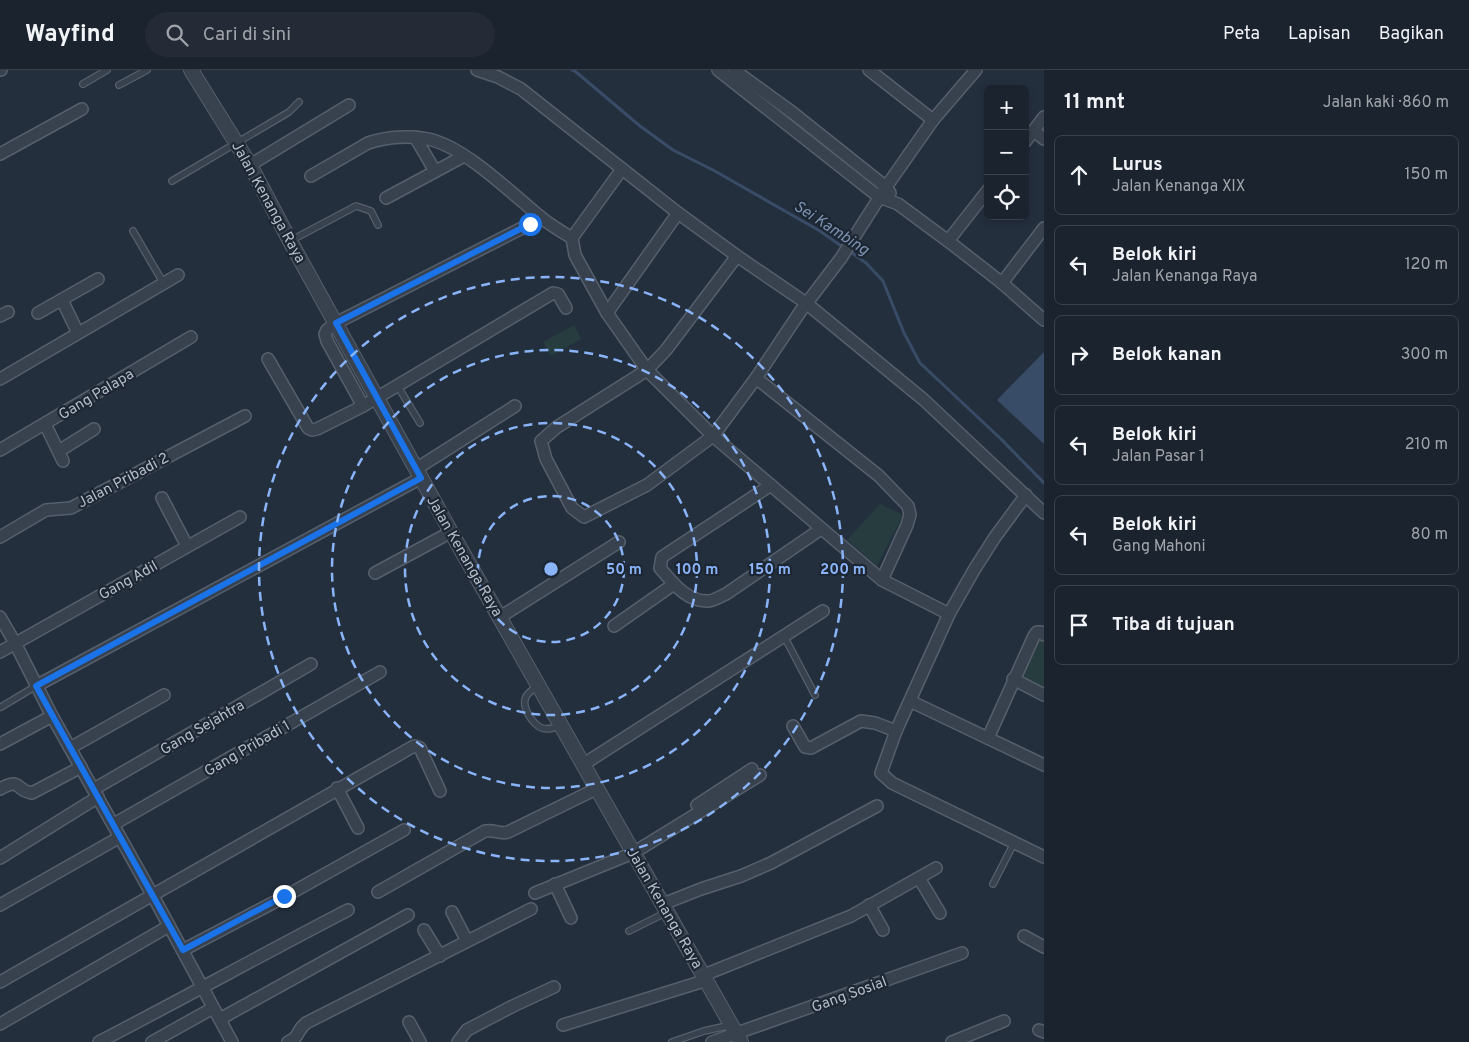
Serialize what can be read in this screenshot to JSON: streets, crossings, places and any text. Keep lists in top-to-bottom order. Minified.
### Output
{"streets":{"street":["Jalan Kenanga Raya","Gang Palapa","Jalan Pribadi 2","Gang Adil","Gang Sejahtra","Gang Pribadi 1","Gang Sosial"]},"crossings":[["Jalan Kenanga Raya","Gang Sosial"]],"water":["Sei Kambing"],"page":{"header":"Wayfind","search":"Cari di sini","nav":["Peta","Lapisan","Bagikan"],"heading":["11 mnt","Jalan kaki · 860 m"],"map_buttons":["+","−"],"list":[["Lurus","Jalan Kenanga XIX","150 m"],["Belok kiri","Jalan Kenanga Raya","120 m"],["Belok kanan","300 m"],["Belok kiri","Jalan Pasar 1","210 m"],["Belok kiri","Gang Mahoni","80 m"],"Tiba di tujuan"]},"rings":["50 m","100 m","150 m","200 m"]}
